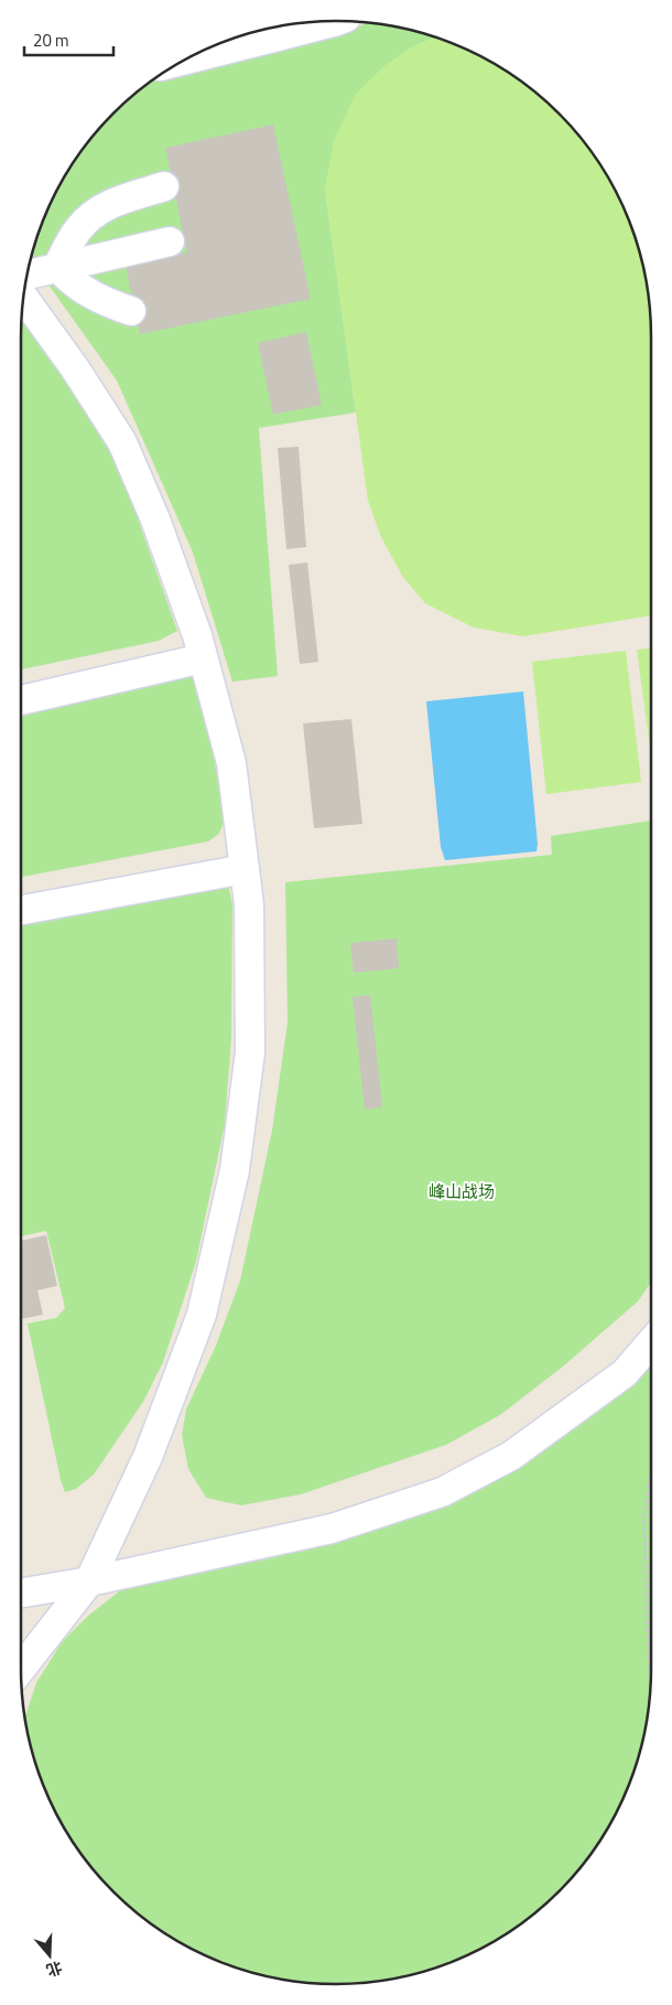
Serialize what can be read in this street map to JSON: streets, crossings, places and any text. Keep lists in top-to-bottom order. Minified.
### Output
{"parks":["峰山战场"],"scale_bar":"20 m","north":"bottom"}
